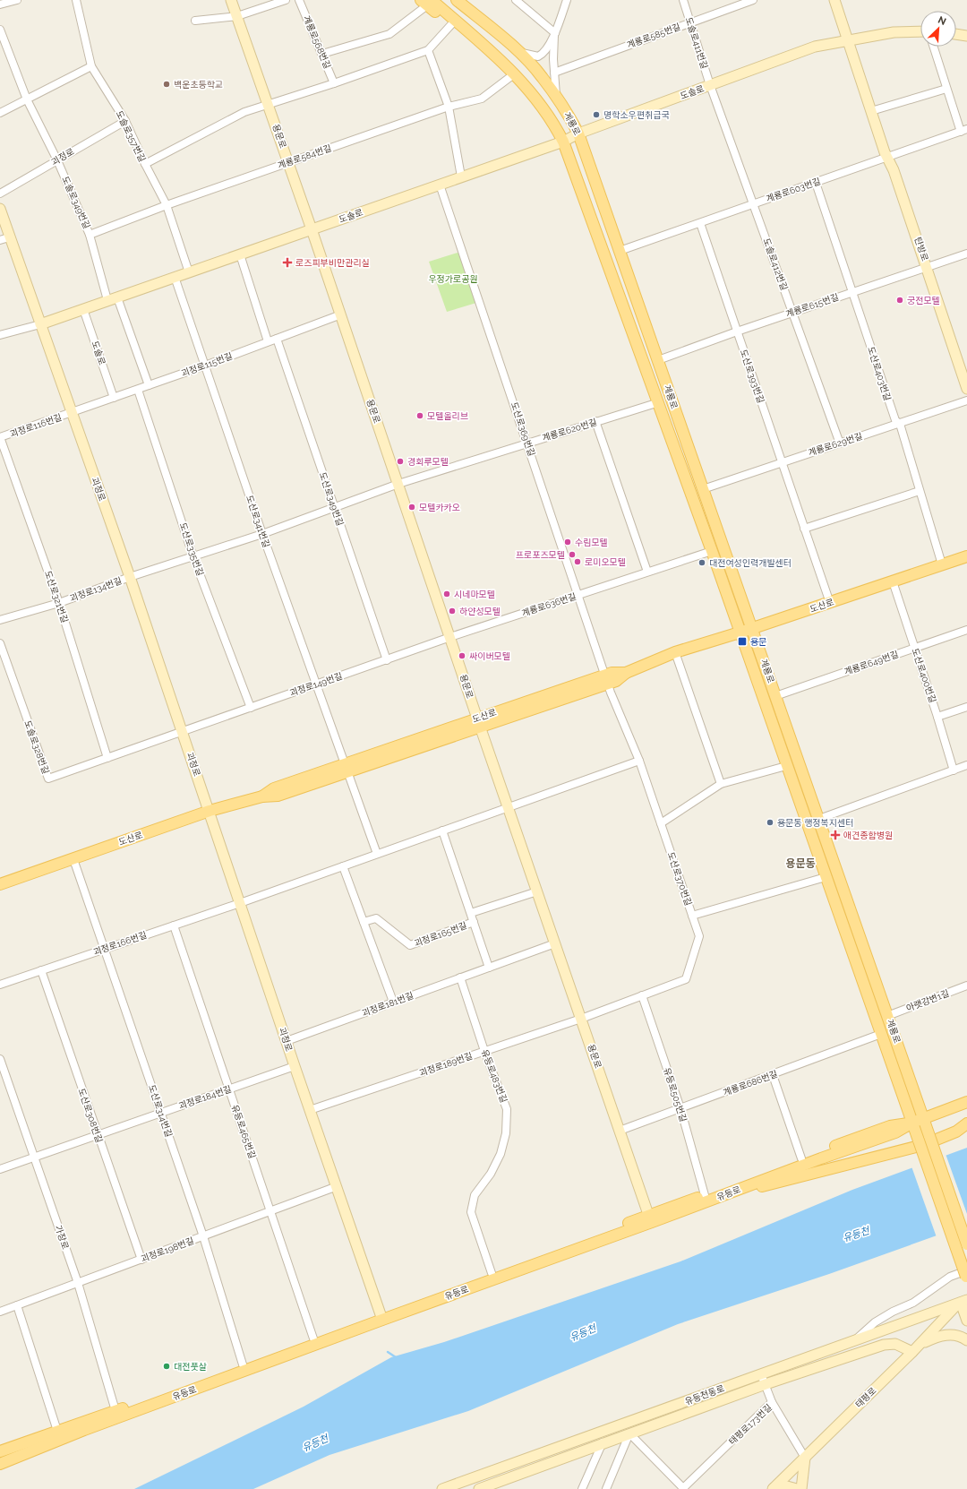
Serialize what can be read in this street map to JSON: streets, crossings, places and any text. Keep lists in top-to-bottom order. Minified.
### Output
{"streets":{"main road":["계룡로","도산로","유등로"],"street":["계룡로585번길","계룡로568번길","도솔로411번길","도솔로","도솔로357번길","용문로","괴정로","계룡로584번길","계룡로603번길","도솔로349번길","탄방로","도솔로412번길","계룡로615번길","괴정로115번길","도산로403번길","도산로393번길","괴정로116번길","도산로369번길","계룡로620번길","계룡로629번길","도산로349번길","도산로341번길","도산로335번길","괴정로134번길","도산로321번길","계룡로636번길","계룡로649번길","도산로400번길","괴정로149번길","도솔로328번길","도산로370번길","괴정로165번길","괴정로166번길","아랫강변1길","괴정로181번길","괴정로189번길","유등로483번길","계룡로686번길","유등로505번길","괴정로184번길","도산로314번길","도산로308번길","유등로465번길","가장로","괴정로198번길","유등천동로","태평로","태평로173번길"]},"crossings":[["계룡로585번길","도솔로411번길"],["계룡로568번길","계룡로"],["도솔로411번길","도솔로"],["도솔로411번길","도솔로412번길"],["도솔로","계룡로"],["도솔로","도솔로357번길"],["도솔로","용문로"],["도솔로","괴정로"],["도솔로","도솔로349번길"],["도솔로","탄방로"],["도솔로","도솔로412번길"],["도솔로","괴정로115번길"],["도솔로","도산로369번길"],["도솔로","도산로341번길"],["계룡로","계룡로584번길"],["계룡로","계룡로603번길"],["계룡로","계룡로615번길"],["계룡로","계룡로620번길"],["계룡로","계룡로629번길"],["계룡로","계룡로636번길"],["계룡로","도산로"],["계룡로","계룡로649번길"],["계룡로","아랫강변1길"],["계룡로","계룡로686번길"],["계룡로","유등로"],["도솔로357번길","괴정로"],["도솔로357번길","계룡로584번길"],["용문로","계룡로584번길"],["용문로","괴정로115번길"],["용문로","계룡로620번길"],["용문로","계룡로636번길"],["용문로","도산로"],["용문로","괴정로149번길"],["용문로","도산로370번길"],["용문로","괴정로181번길"],["용문로","괴정로189번길"],["용문로","계룡로686번길"],["용문로","유등로"],["괴정로","도솔로349번길"],["괴정로","괴정로115번길"],["괴정로","괴정로116번길"],["괴정로","괴정로134번길"],["괴정로","도산로"],["괴정로","괴정로149번길"],["괴정로","도솔로328번길"],["괴정로","괴정로166번길"],["괴정로","괴정로181번길"],["괴정로","괴정로189번길"],["괴정로","괴정로184번길"],["괴정로","유등로"],["괴정로","괴정로198번길"],["계룡로584번길","도솔로349번길"],["계룡로603번길","탄방로"],["계룡로603번길","도솔로412번길"],["계룡로603번길","도산로403번길"],["계룡로603번길","도산로393번길"],["탄방로","계룡로615번길"],["도솔로412번길","계룡로615번길"],["도솔로412번길","계룡로629번길"],["계룡로615번길","도산로403번길"],["계룡로615번길","도산로393번길"],["괴정로115번길","괴정로116번길"],["괴정로115번길","도산로349번길"],["괴정로115번길","도산로341번길"],["괴정로115번길","도산로335번길"],["도산로403번길","계룡로629번길"],["도산로403번길","도산로"],["도산로393번길","계룡로629번길"],["도산로393번길","도산로"],["괴정로116번길","도산로321번길"],["도산로369번길","계룡로620번길"],["도산로369번길","계룡로636번길"],["도산로369번길","도산로"],["도산로369번길","도산로370번길"],["계룡로620번길","도산로349번길"],["계룡로620번길","도산로341번길"],["계룡로620번길","괴정로134번길"],["도산로349번길","괴정로149번길"],["도산로341번길","괴정로134번길"],["도산로341번길","도산로"],["도산로341번길","괴정로149번길"],["도산로335번길","괴정로134번길"],["도산로335번길","괴정로149번길"],["괴정로134번길","도산로321번길"],["도산로321번길","도솔로328번길"],["계룡로636번길","괴정로149번길"],["도산로","도산로400번길"],["도산로","도산로370번길"],["도산로","도산로314번길"],["계룡로649번길","도산로400번길"],["괴정로149번길","도솔로328번길"],["도산로370번길","괴정로189번길"],["도산로370번길","유등로505번길"],["괴정로166번길","도산로314번길"],["괴정로166번길","도산로308번길"],["괴정로166번길","유등로465번길"],["괴정로181번길","유등로483번길"],["괴정로189번길","유등로483번길"],["유등로483번길","유등로"],["계룡로686번길","유등로505번길"],["유등로505번길","유등로"],["괴정로184번길","도산로314번길"],["괴정로184번길","도산로308번길"],["괴정로184번길","유등로465번길"],["괴정로184번길","가장로"],["도산로314번길","유등로"],["도산로314번길","괴정로198번길"],["도산로308번길","괴정로198번길"],["유등로465번길","유등로"],["유등로465번길","괴정로198번길"],["유등로","가장로"],["가장로","괴정로198번길"],["유등천동로","태평로"],["태평로","태평로173번길"]],"districts":["용문동"],"water":["유등천"],"parks":["우정가로공원"],"places":{"other":["백운초등학교","명학소우편취급국","궁전모텔","모텔올리브","경회루모텔","모텔카카오","수림모텔","프로포즈모텔","로미오모텔","대전여성인력개발센터","시네마모텔","하얀성모텔","싸이버모텔","용문동 행정복지센터","대전풋살"],"health":["로즈피부비만관리실","애견종합병원"],"transit":["용문"]},"north":"top right"}
